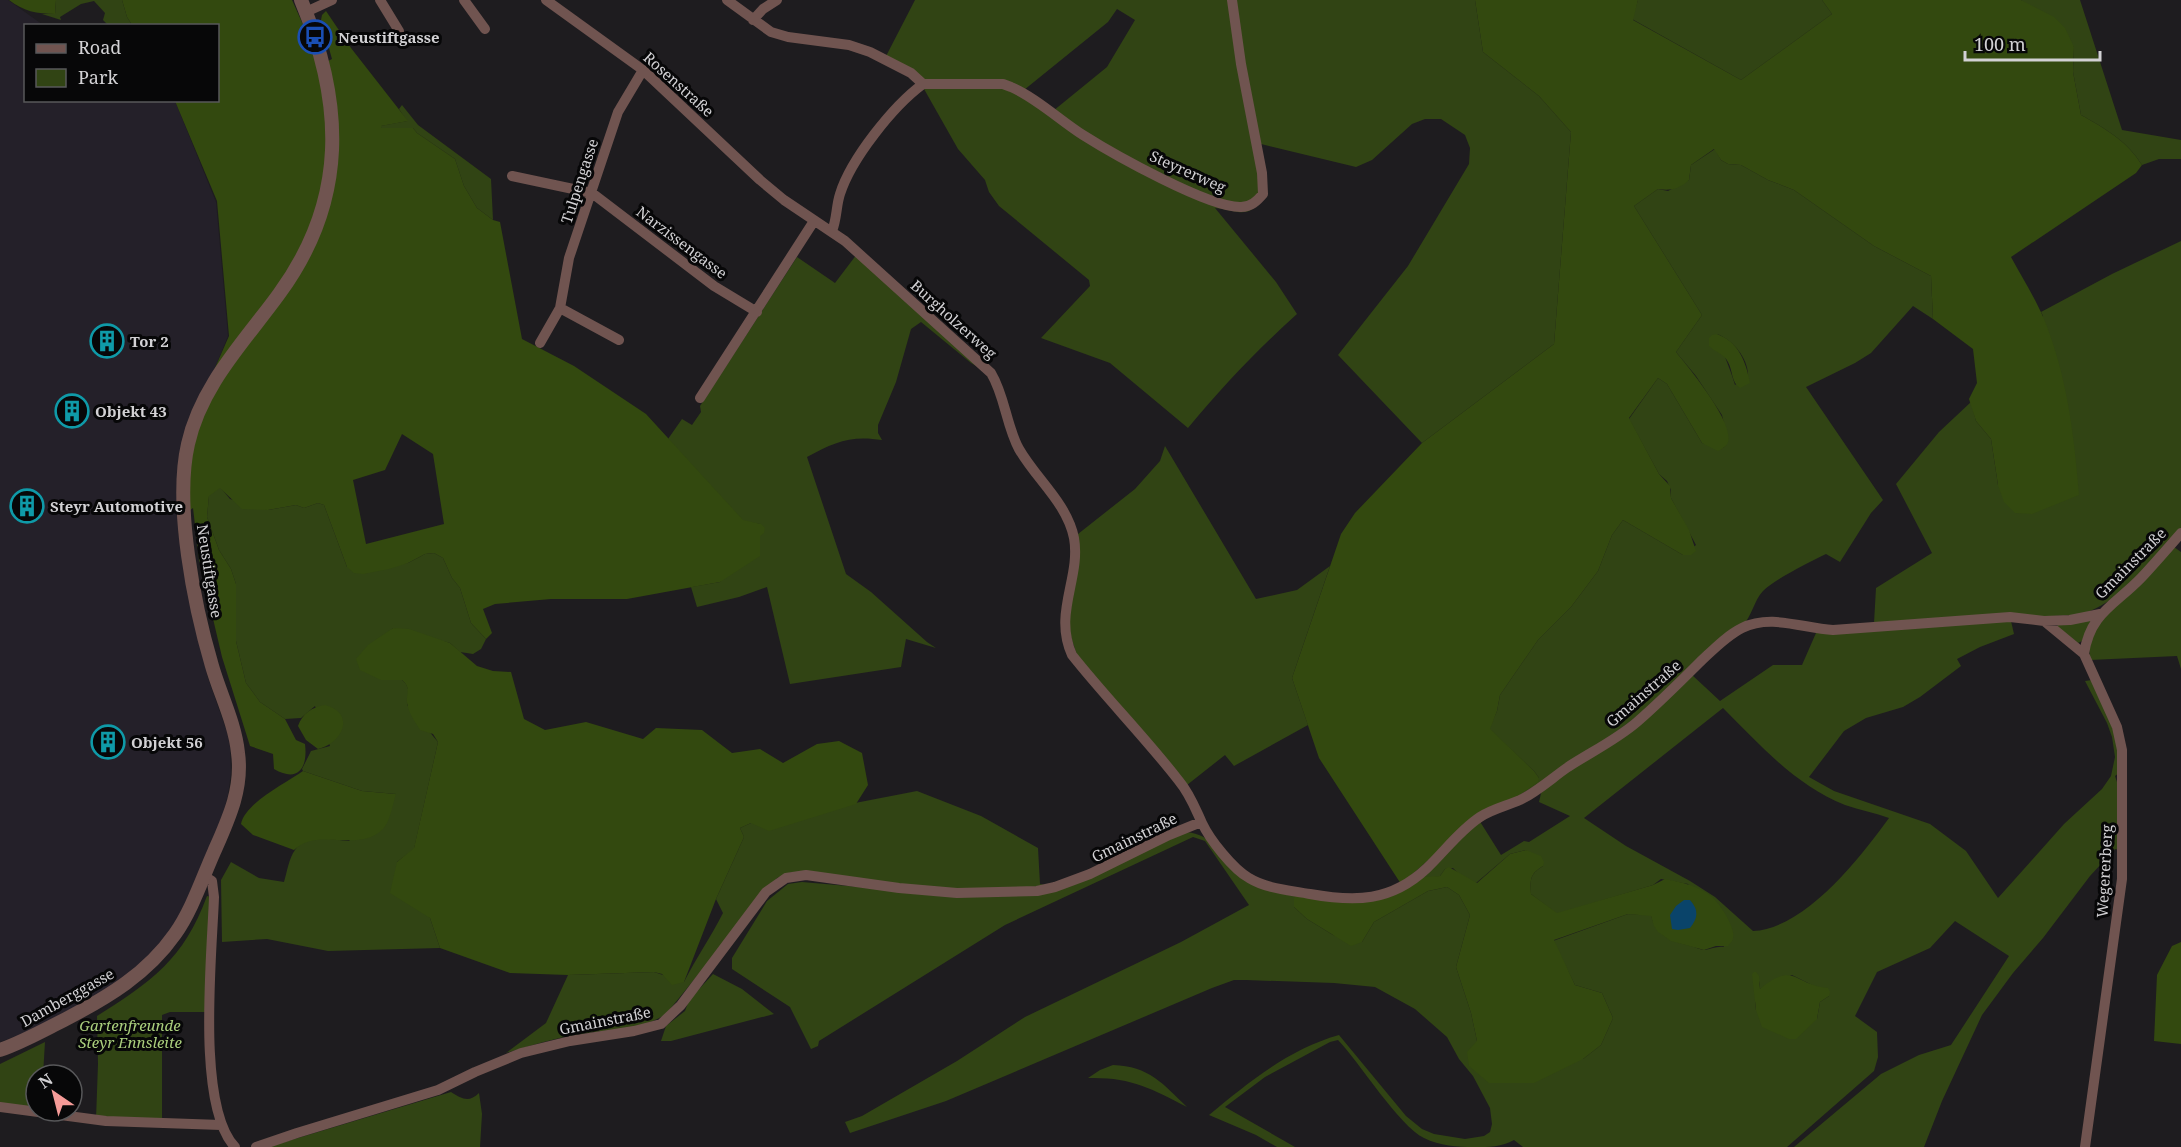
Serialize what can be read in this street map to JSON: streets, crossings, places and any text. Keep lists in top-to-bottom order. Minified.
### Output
{"streets":{"street":["Rosenstraße","Steyrerweg","Tulpengasse","Narzissengasse","Burgholzerweg","Gmainstraße","Neustiftgasse","Wegererberg","Damberggasse"]},"crossings":[["Rosenstraße","Tulpengasse"],["Rosenstraße","Burgholzerweg"],["Tulpengasse","Narzissengasse"],["Burgholzerweg","Gmainstraße"],["Gmainstraße","Wegererberg"],["Neustiftgasse","Damberggasse"]],"parks":["Gartenfreunde Steyr Ennsleite"],"places":{"bus stop":["Neustiftgasse"],"building":["Tor 2","Objekt 43","Steyr Automotive","Objekt 56"]},"legend":["Road","Park"],"scale_bar":"100 m","north":"top left"}
